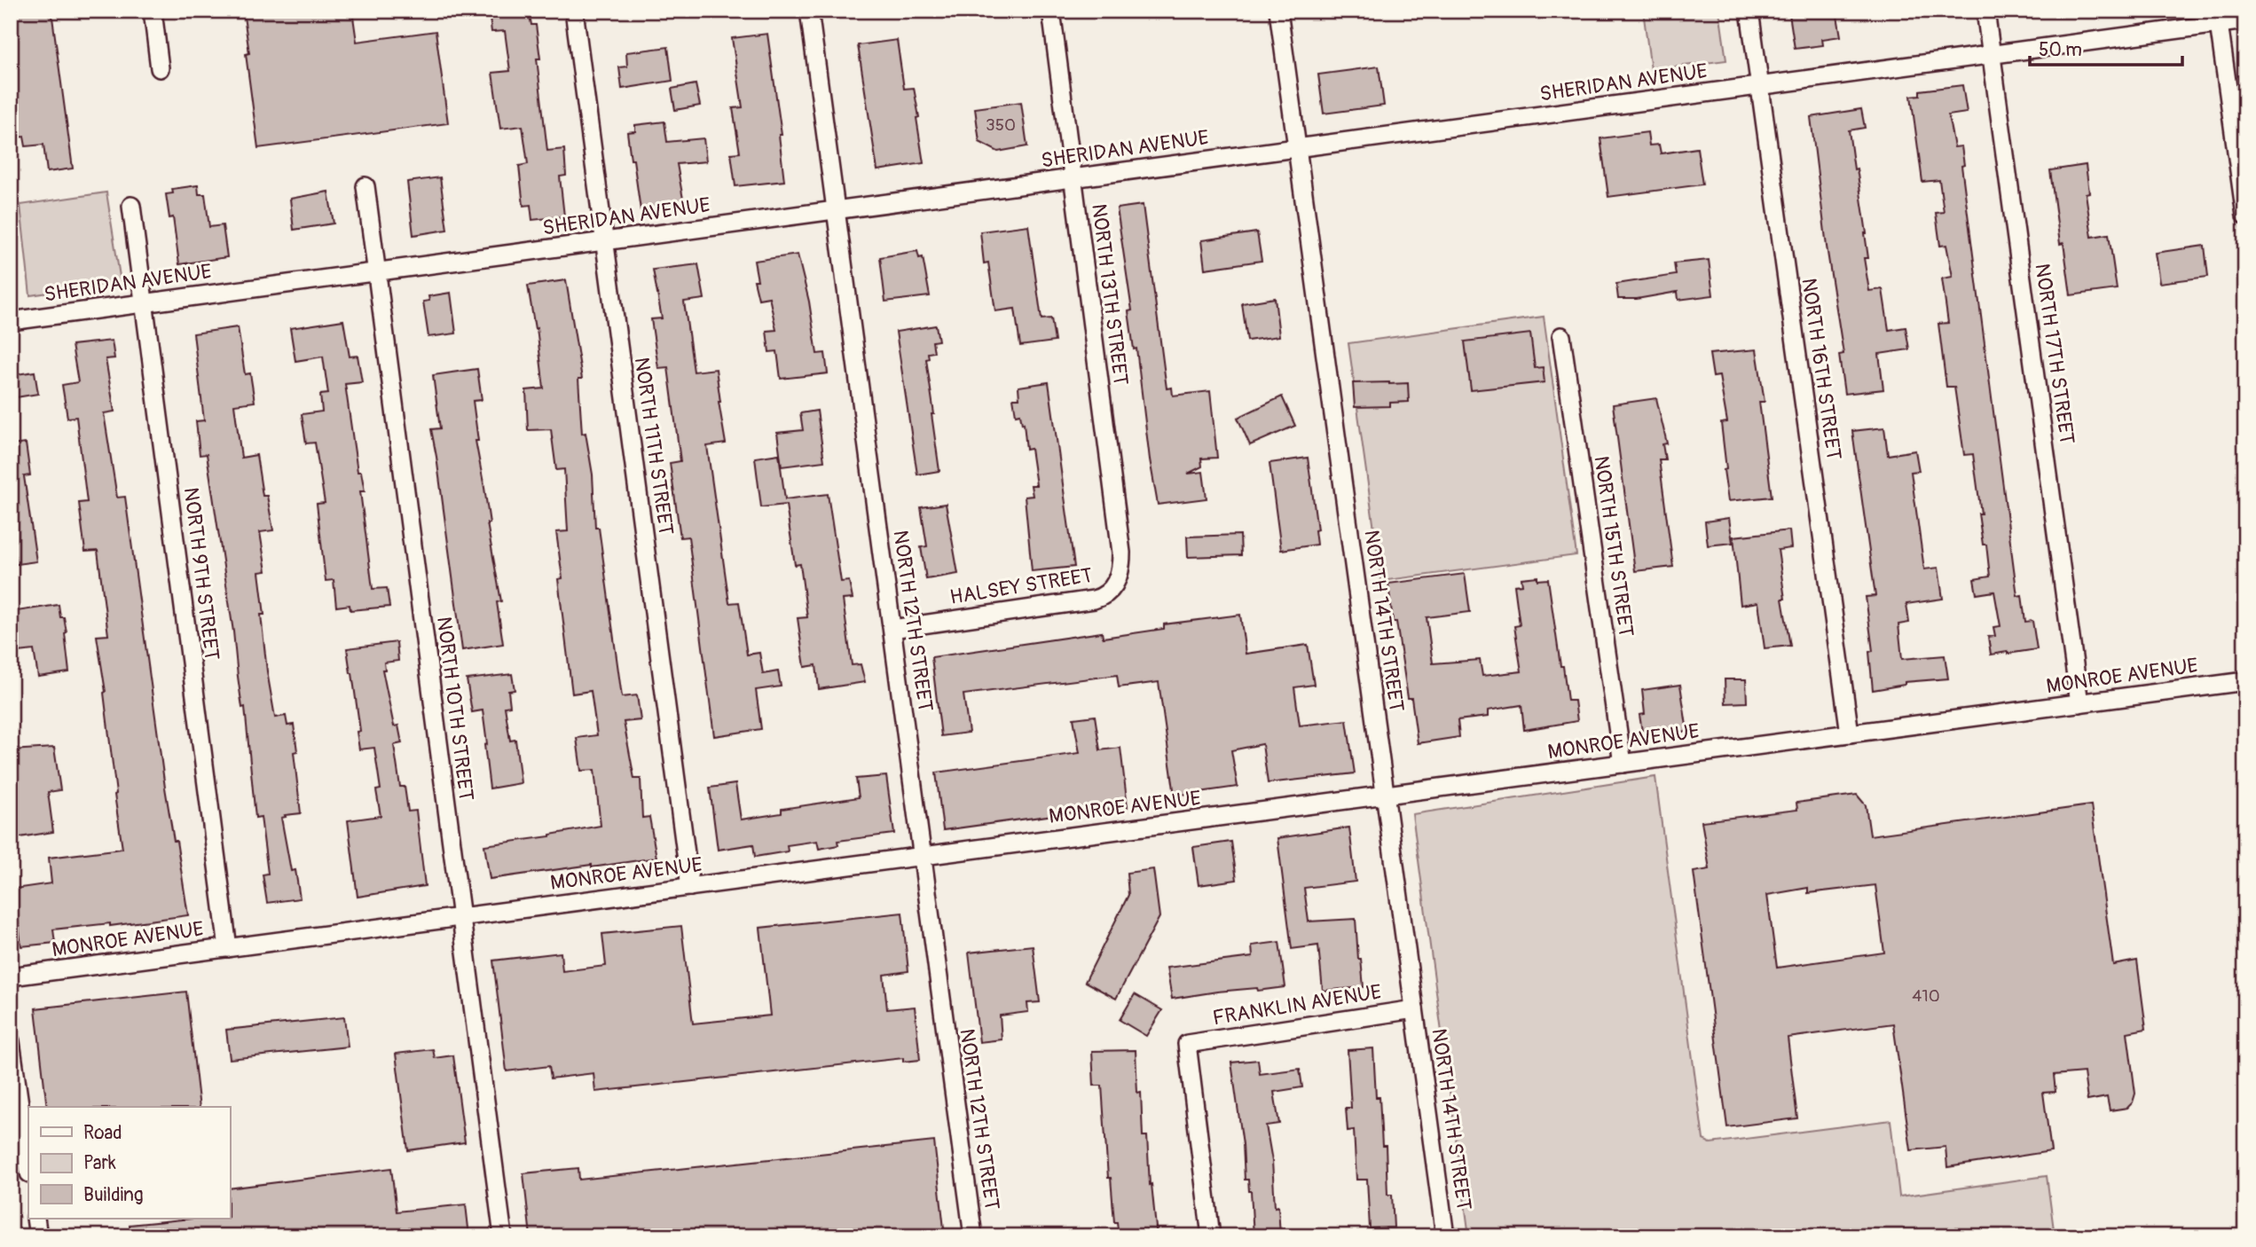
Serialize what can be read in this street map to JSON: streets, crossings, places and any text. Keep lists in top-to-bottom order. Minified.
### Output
{"streets":{"street":["SHERIDAN AVENUE","NORTH 13TH STREET","NORTH 17TH STREET","NORTH 16TH STREET","NORTH 11TH STREET","NORTH 15TH STREET","NORTH 9TH STREET","HALSEY STREET","NORTH 12TH STREET","NORTH 14TH STREET","MONROE AVENUE","NORTH 10TH STREET","FRANKLIN AVENUE"]},"crossings":[["SHERIDAN AVENUE","NORTH 13TH STREET"],["SHERIDAN AVENUE","NORTH 17TH STREET"],["SHERIDAN AVENUE","NORTH 16TH STREET"],["SHERIDAN AVENUE","NORTH 11TH STREET"],["SHERIDAN AVENUE","NORTH 9TH STREET"],["SHERIDAN AVENUE","NORTH 12TH STREET"],["SHERIDAN AVENUE","NORTH 14TH STREET"],["SHERIDAN AVENUE","NORTH 10TH STREET"],["NORTH 13TH STREET","HALSEY STREET"],["NORTH 17TH STREET","MONROE AVENUE"],["NORTH 16TH STREET","MONROE AVENUE"],["NORTH 11TH STREET","MONROE AVENUE"],["NORTH 15TH STREET","MONROE AVENUE"],["NORTH 9TH STREET","MONROE AVENUE"],["HALSEY STREET","NORTH 12TH STREET"],["NORTH 12TH STREET","MONROE AVENUE"],["NORTH 14TH STREET","MONROE AVENUE"],["NORTH 14TH STREET","FRANKLIN AVENUE"],["MONROE AVENUE","NORTH 10TH STREET"]],"house_numbers":["350","410"],"legend":["Road","Park","Building"],"scale_bar":"50 m"}
